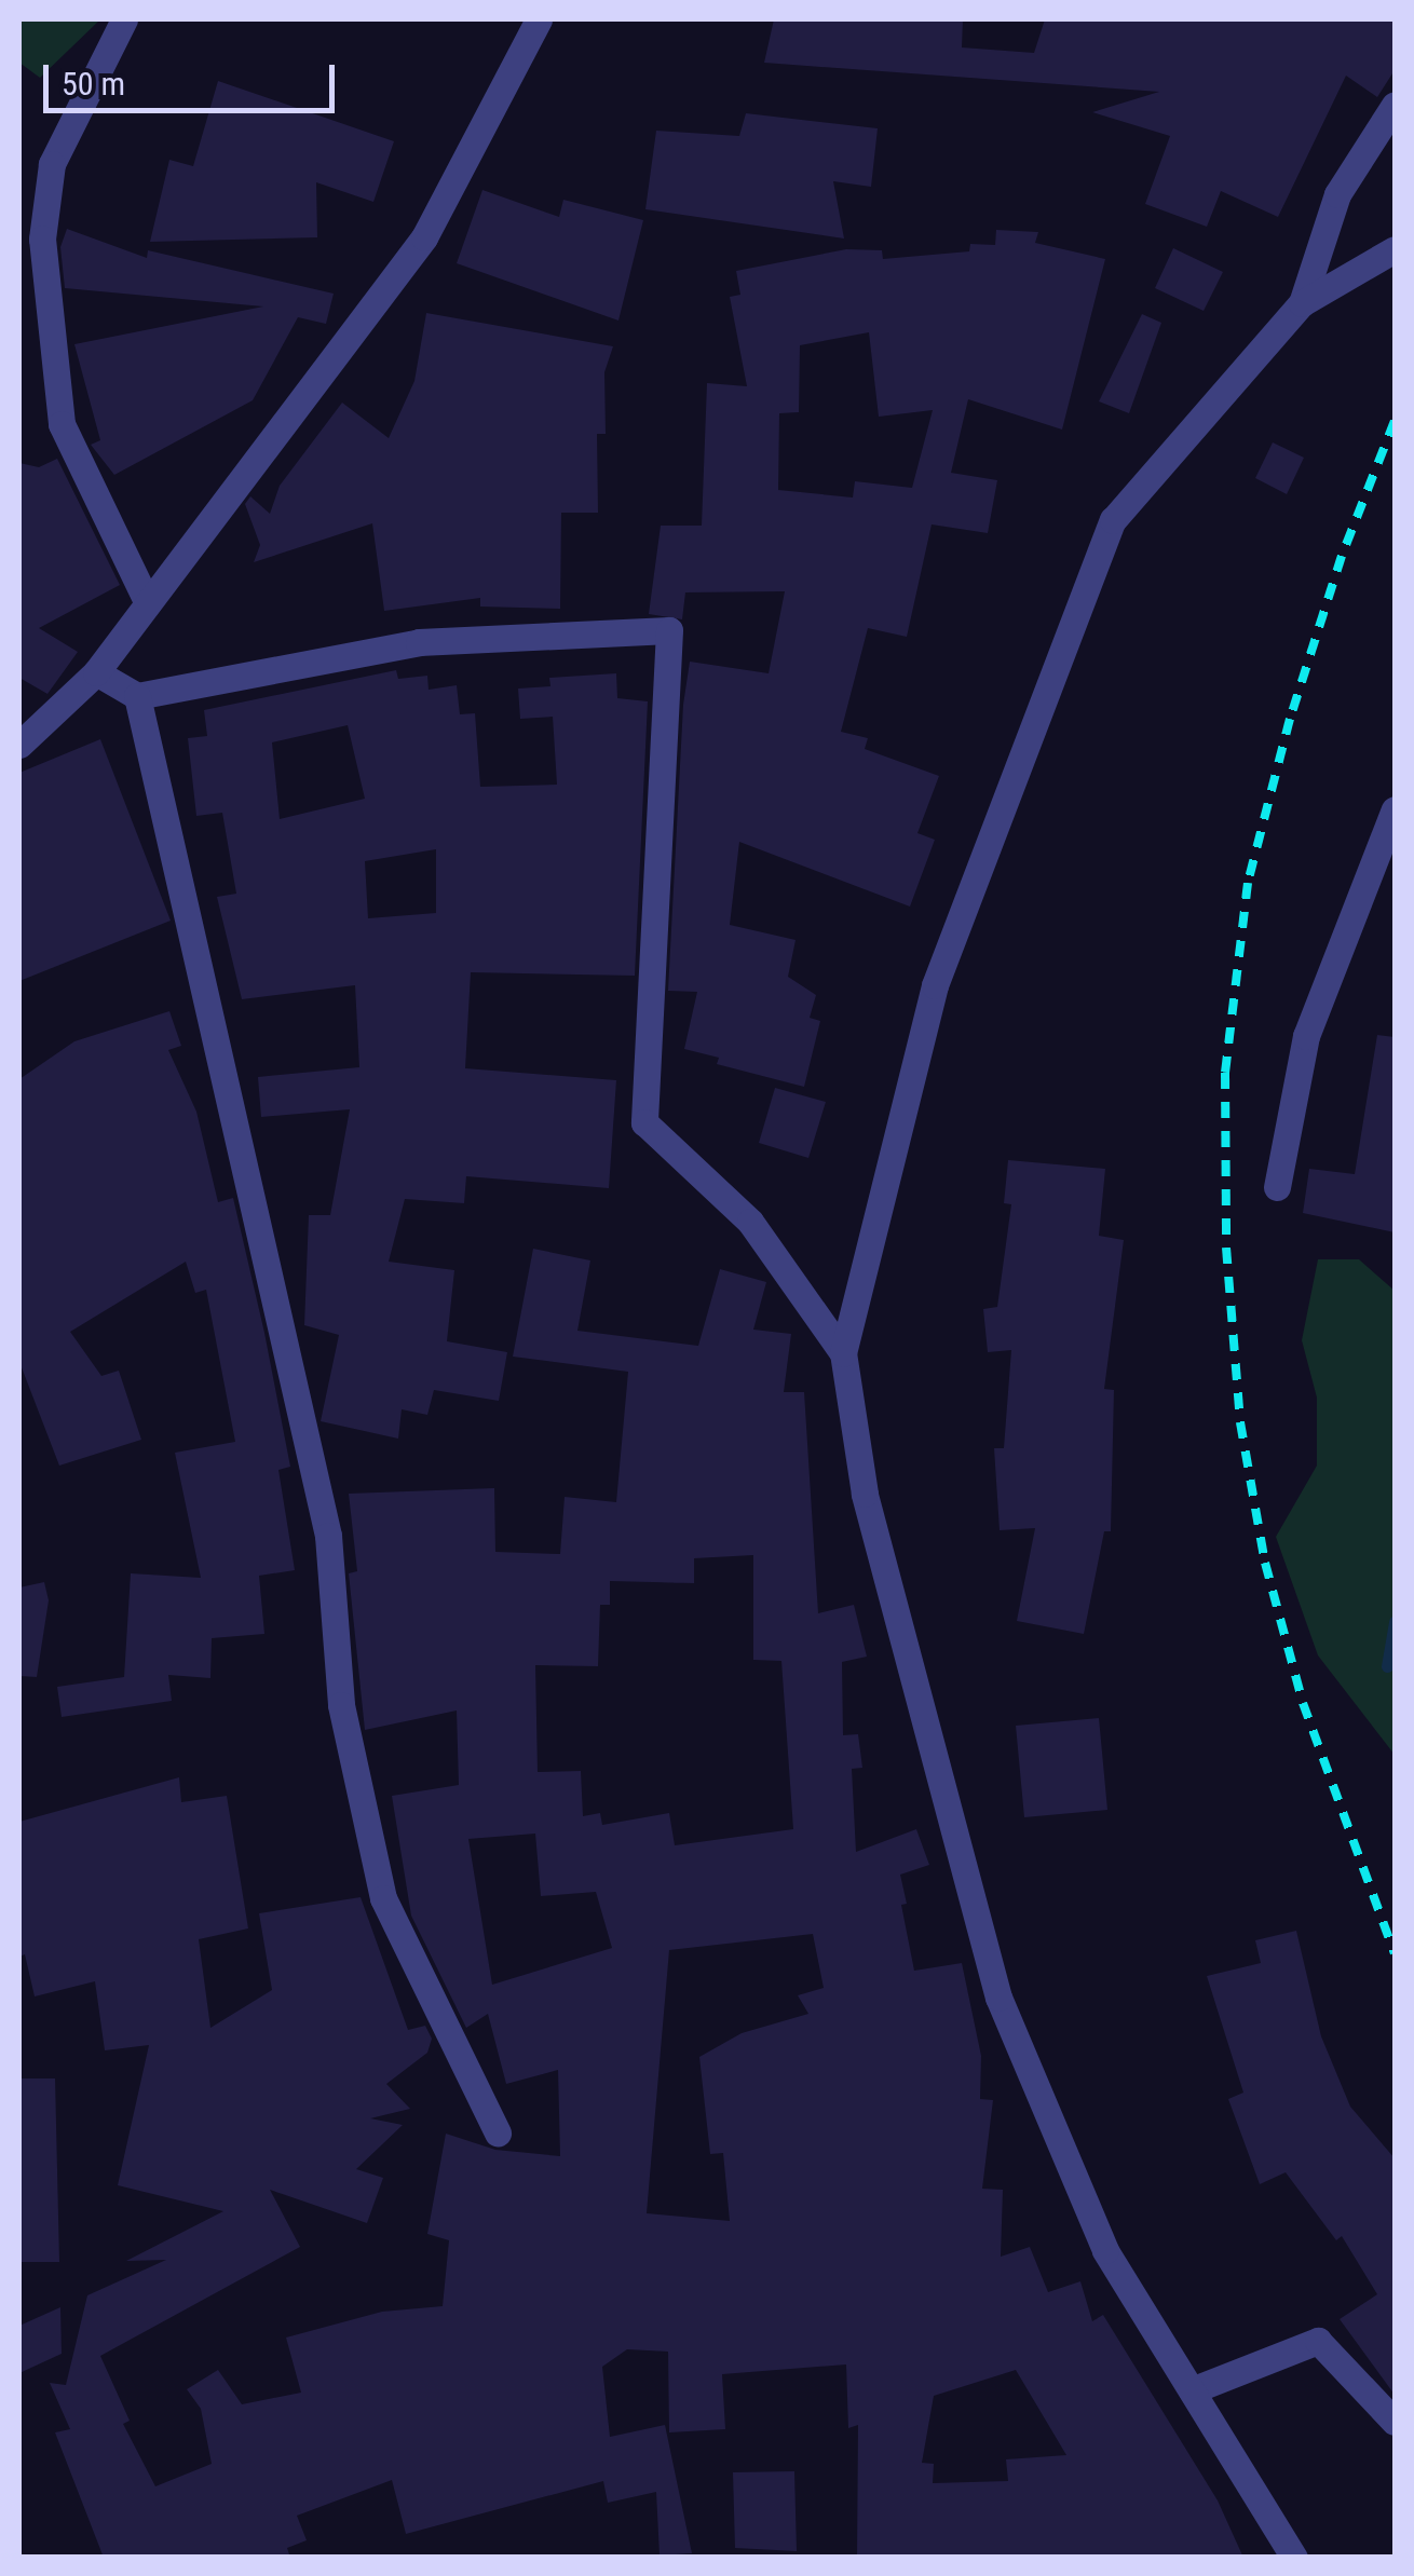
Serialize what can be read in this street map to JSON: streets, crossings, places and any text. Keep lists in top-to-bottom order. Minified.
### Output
{"scale_bar":"50 m"}
